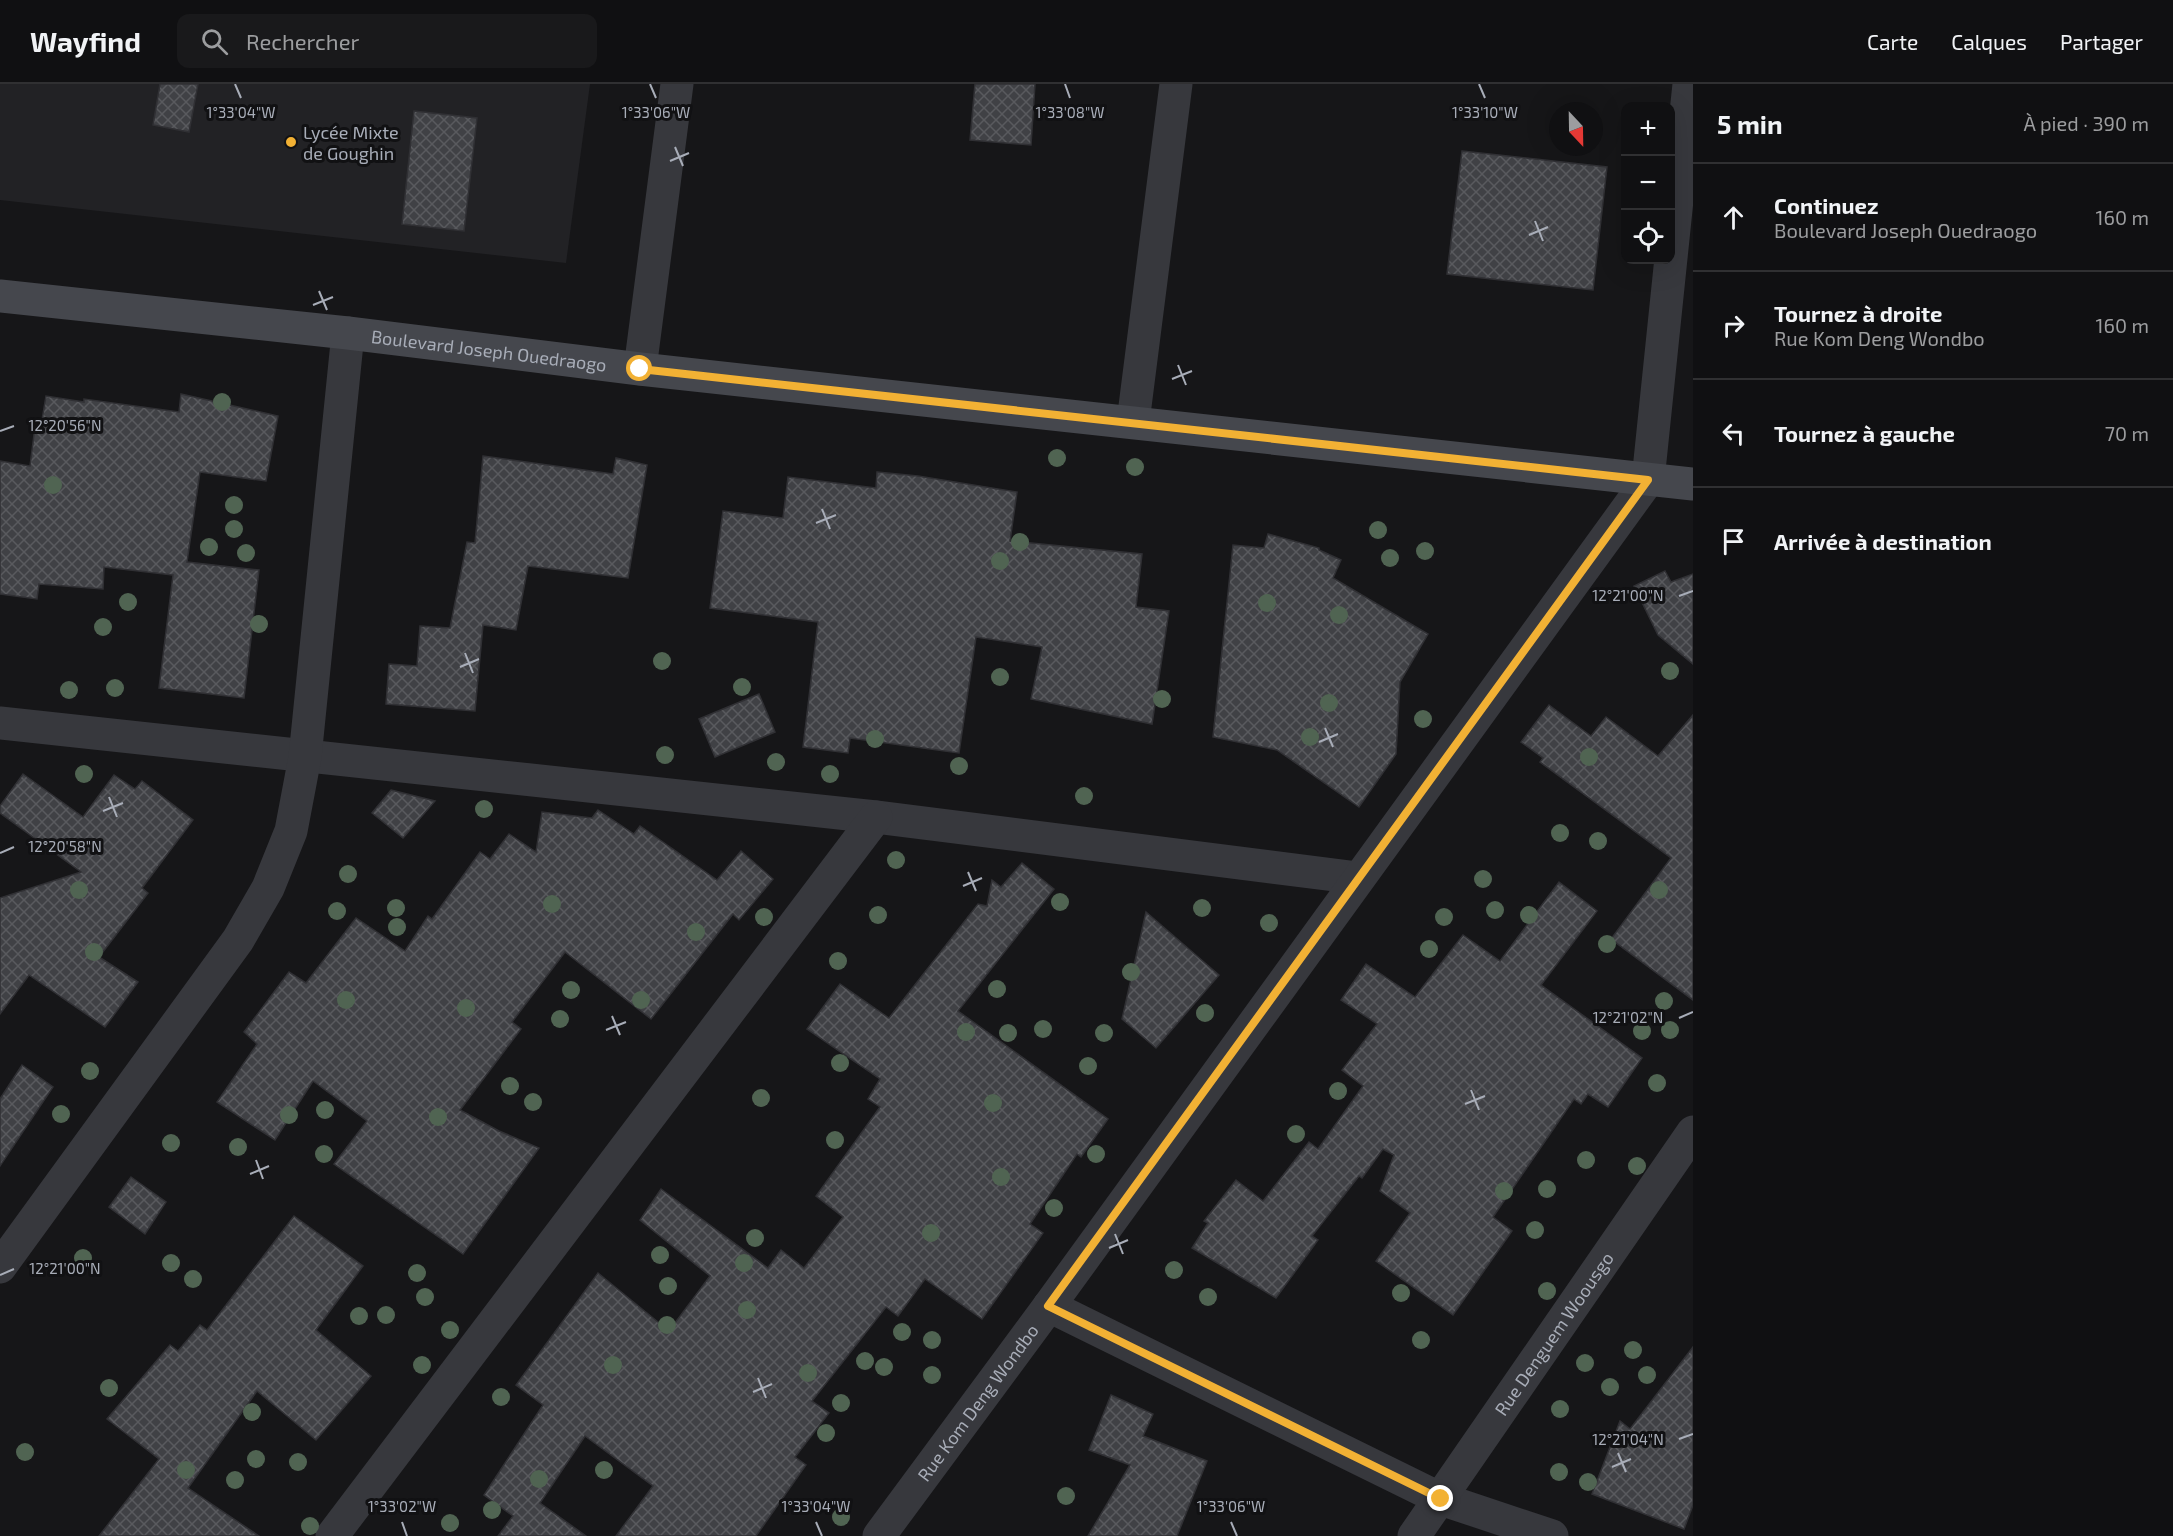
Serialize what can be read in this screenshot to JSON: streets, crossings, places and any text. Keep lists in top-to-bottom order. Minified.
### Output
{"streets":{"street":["Boulevard Joseph Ouedraogo","Rue Denguem Woousgo","Rue Kom Deng Wondbo"]},"crossings":[["Boulevard Joseph Ouedraogo","Rue Kom Deng Wondbo"]],"places":["Lycée Mixte de Goughin"],"north":"bottom","page":{"header":"Wayfind","search":"Rechercher","nav":["Carte","Calques","Partager"],"heading":["5 min","À pied · 390 m"],"map_buttons":["+","−"],"list":[["Continuez","Boulevard Joseph Ouedraogo","160 m"],["Tournez à droite","Rue Kom Deng Wondbo","160 m"],["Tournez à gauche","70 m"],"Arrivée à destination"]},"coordinates":["1°33'04\"W","1°33'06\"W","1°33'08\"W","1°33'10\"W","12°20'56\"N","12°21'00\"N","12°20'58\"N","12°21'02\"N","12°21'04\"N","1°33'02\"W"]}
